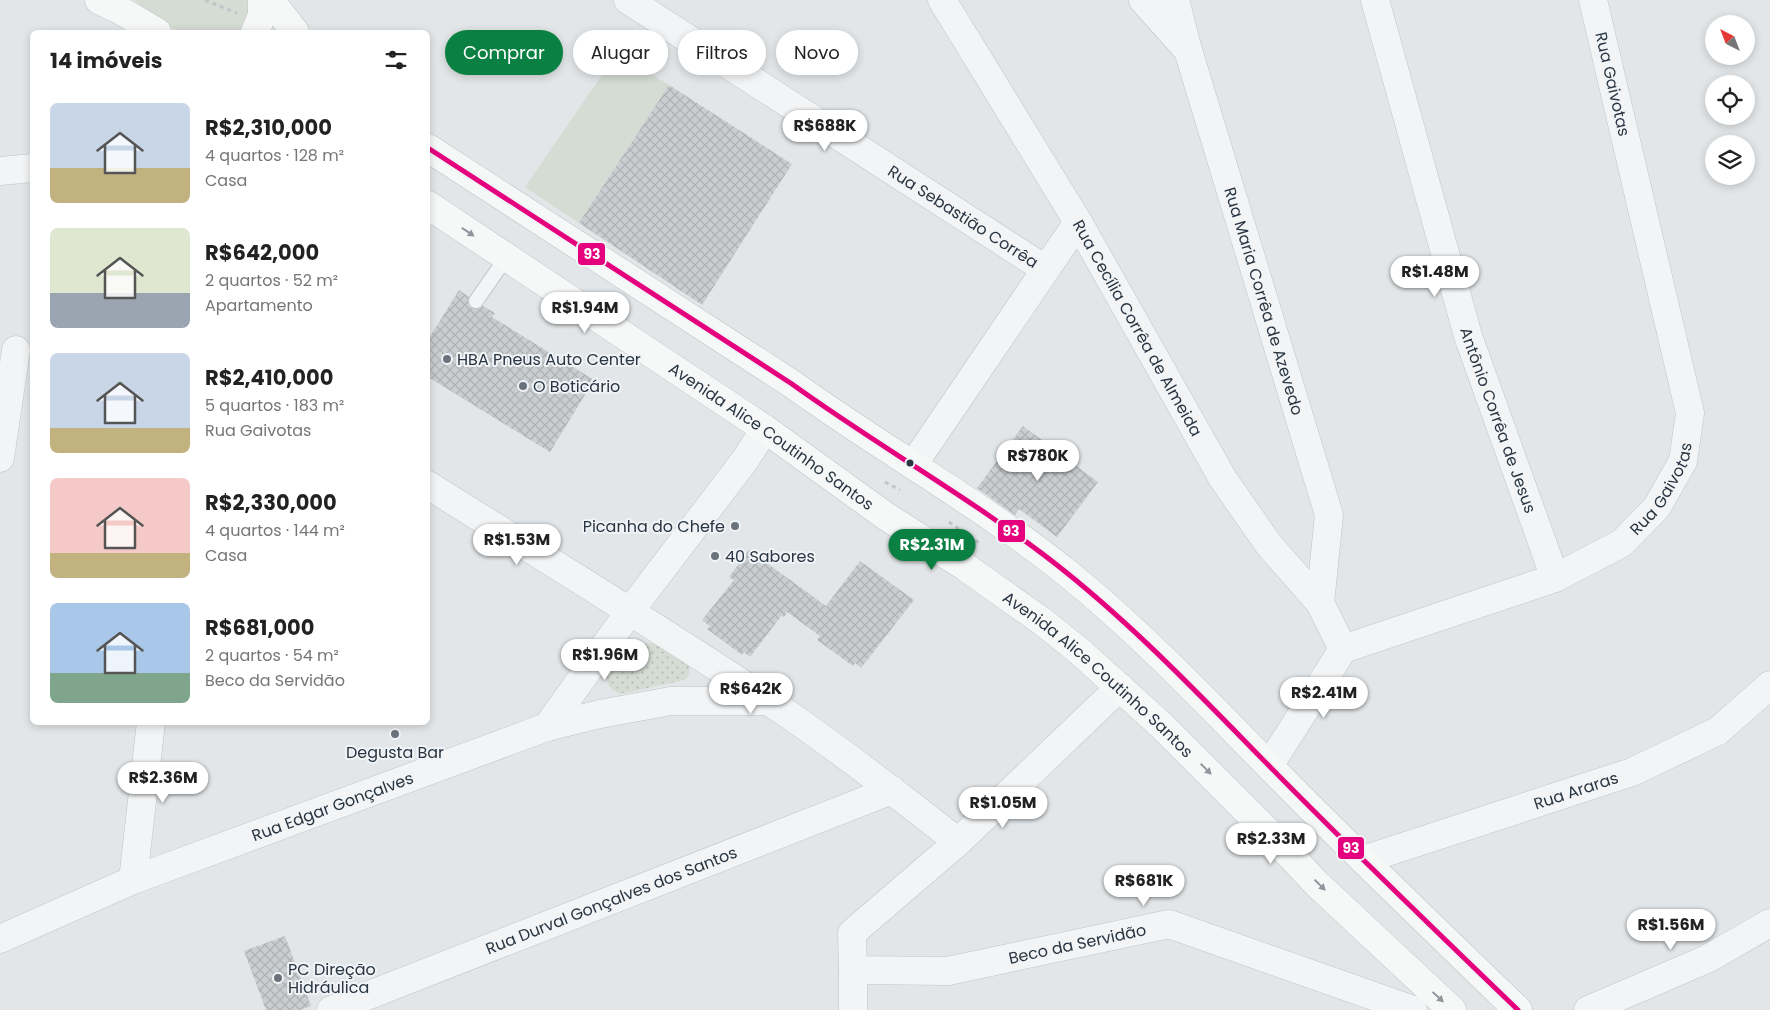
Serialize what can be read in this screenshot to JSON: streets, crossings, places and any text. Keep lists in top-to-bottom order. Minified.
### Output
{"streets":{"main road":["Avenida Alice Coutinho Santos"],"street":["Rua Gaivotas","Rua Sebastião Corrêa","Rua Maria Corrêa de Azevedo","Rua Cecília Corrêa de Almeida","Antônio Corrêa de Jesus","Rua Araras","Rua Edgar Gonçalves","Rua Durval Gonçalves dos Santos","Beco da Servidão"]},"crossings":[["Rua Gaivotas","Rua Cecília Corrêa de Almeida"],["Rua Gaivotas","Antônio Corrêa de Jesus"],["Rua Sebastião Corrêa","Rua Cecília Corrêa de Almeida"],["Rua Maria Corrêa de Azevedo","Rua Cecília Corrêa de Almeida"]],"places":["HBA Pneus Auto Center","O Boticário","Picanha do Chefe","40 Sabores","Degusta Bar","PC Direção Hidráulica"],"lines":["transit line 93"],"north":"top left","page":{"chip":["Comprar","Alugar","Filtros","Novo"],"heading":"14 imóveis","list":[{"name":"R$2,310,000","note":"4 quartos · 128 m² · Casa"},{"name":"R$642,000","note":"2 quartos · 52 m² · Apartamento"},{"name":"R$2,410,000","note":"5 quartos · 183 m² · Rua Gaivotas"},{"name":"R$2,330,000","note":"4 quartos · 144 m² · Casa"},{"name":"R$681,000","note":"2 quartos · 54 m² · Beco da Servidão"}],"price":["R$688K","R$1.48M","R$1.94M","R$780K","R$1.53M","R$2.31M","R$1.96M","R$642K","R$2.41M","R$2.36M","R$1.05M","R$2.33M","R$681K","R$1.56M"]}}
